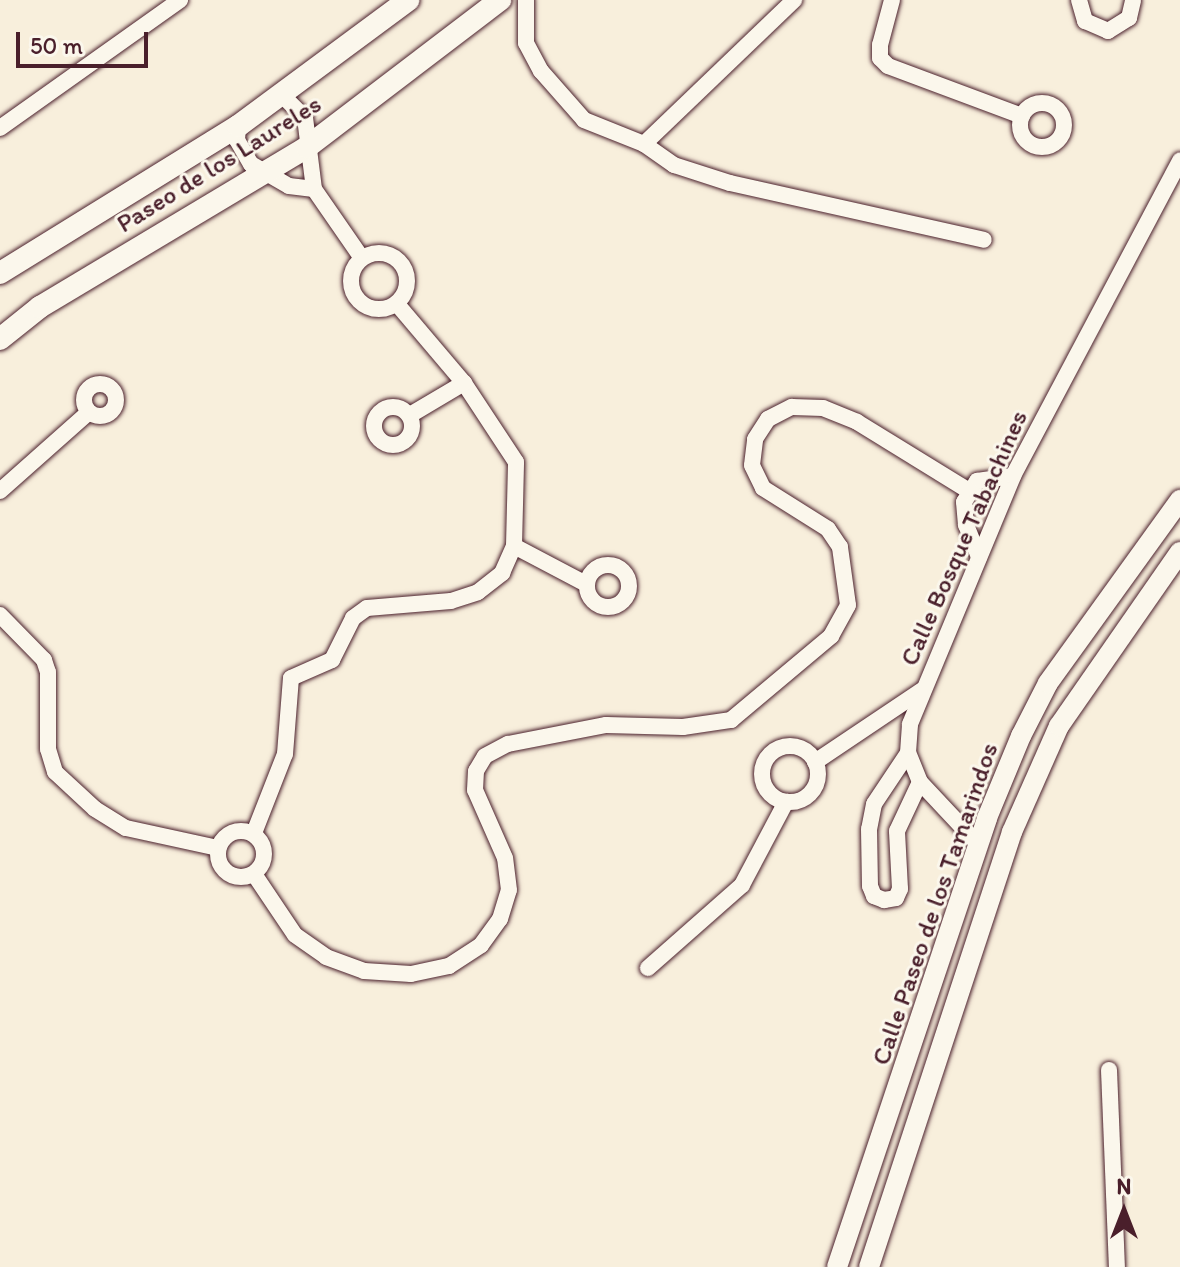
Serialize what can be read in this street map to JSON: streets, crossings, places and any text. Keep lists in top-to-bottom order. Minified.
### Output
{"streets":{"main road":["Paseo de los Laureles"],"street":["Calle Bosque Tabachines","Calle Paseo de los Tamarindos"]},"scale_bar":"50 m","north":"top"}
